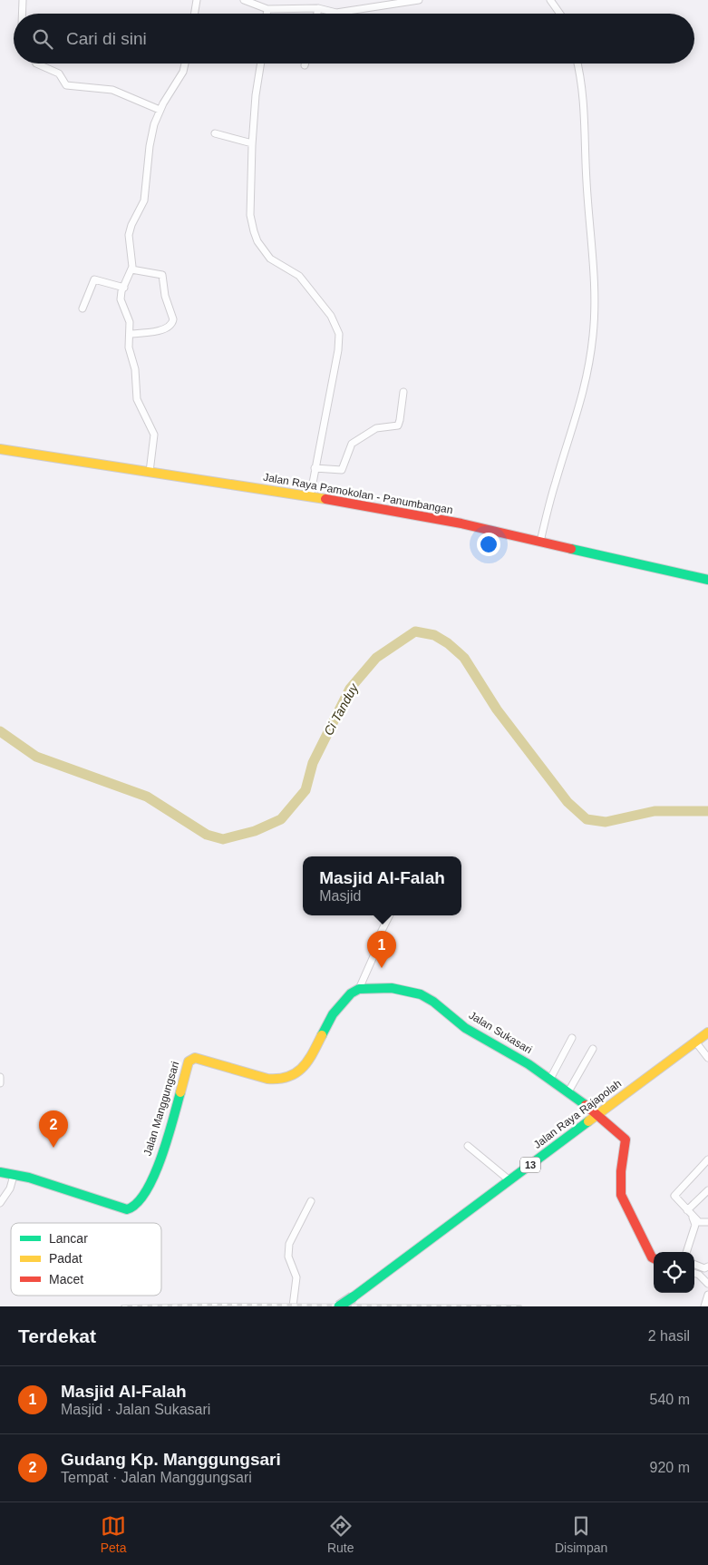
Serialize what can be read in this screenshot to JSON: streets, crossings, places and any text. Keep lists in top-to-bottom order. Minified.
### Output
{"streets":{"main road":["Jalan Raya Pamokolan - Panumbangan","Jalan Sukasari","Jalan Manggungsari","Jalan Raya Rajapolah","13"]},"crossings":[["Jalan Sukasari","Jalan Manggungsari"],["Jalan Sukasari","Jalan Raya Rajapolah"]],"water":["Ci Tanduy"],"legend":["Lancar","Padat","Macet"],"page":{"search":"Cari di sini","popup":["Masjid Al-Falah","Masjid"],"pins":["1","2"],"heading":["Terdekat","2 hasil"],"list":[{"mark":"1","name":"Masjid Al-Falah","note":"Masjid · Jalan Sukasari","value":"540 m"},{"mark":"2","name":"Gudang Kp. Manggungsari","note":"Tempat · Jalan Manggungsari","value":"920 m"}],"nav":["Peta","Rute","Disimpan"]}}
